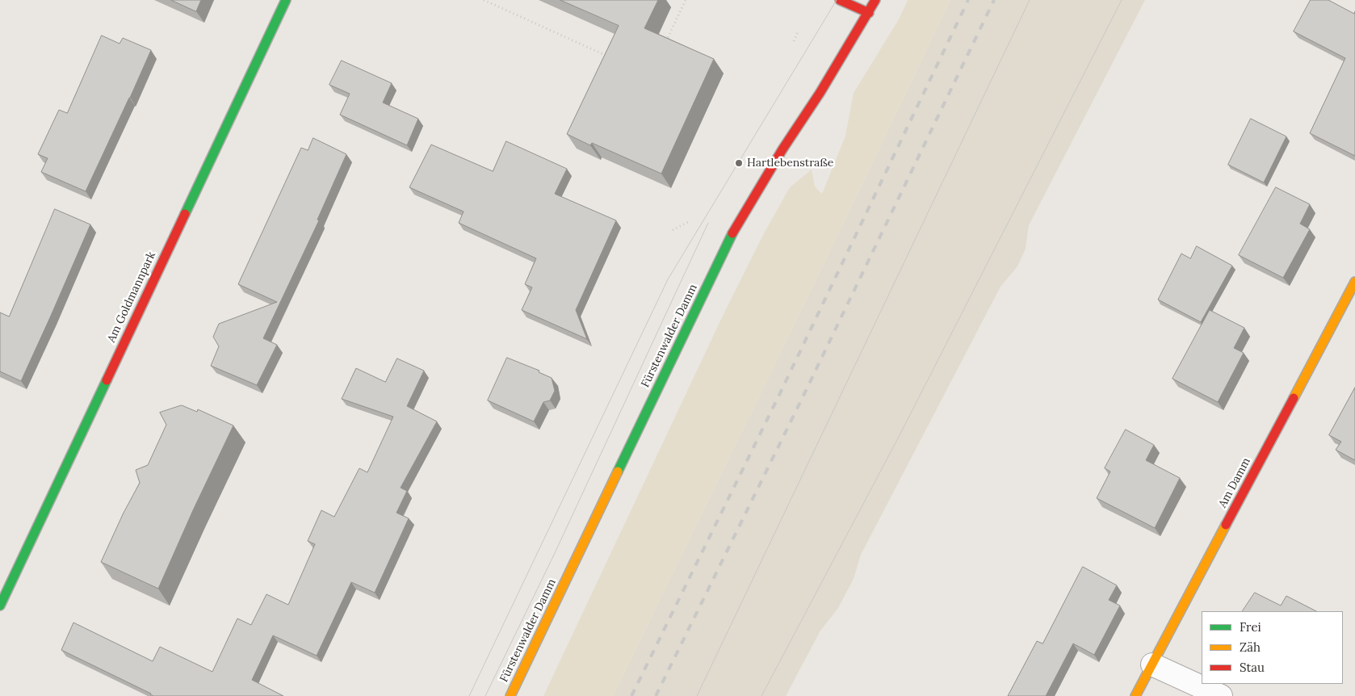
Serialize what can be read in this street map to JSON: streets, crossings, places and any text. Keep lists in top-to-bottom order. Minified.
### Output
{"streets":{"street":["Am Goldmannpark","Fürstenwalder Damm","Am Damm"]},"places":["Hartlebenstraße"],"legend":["Frei","Zäh","Stau"]}
